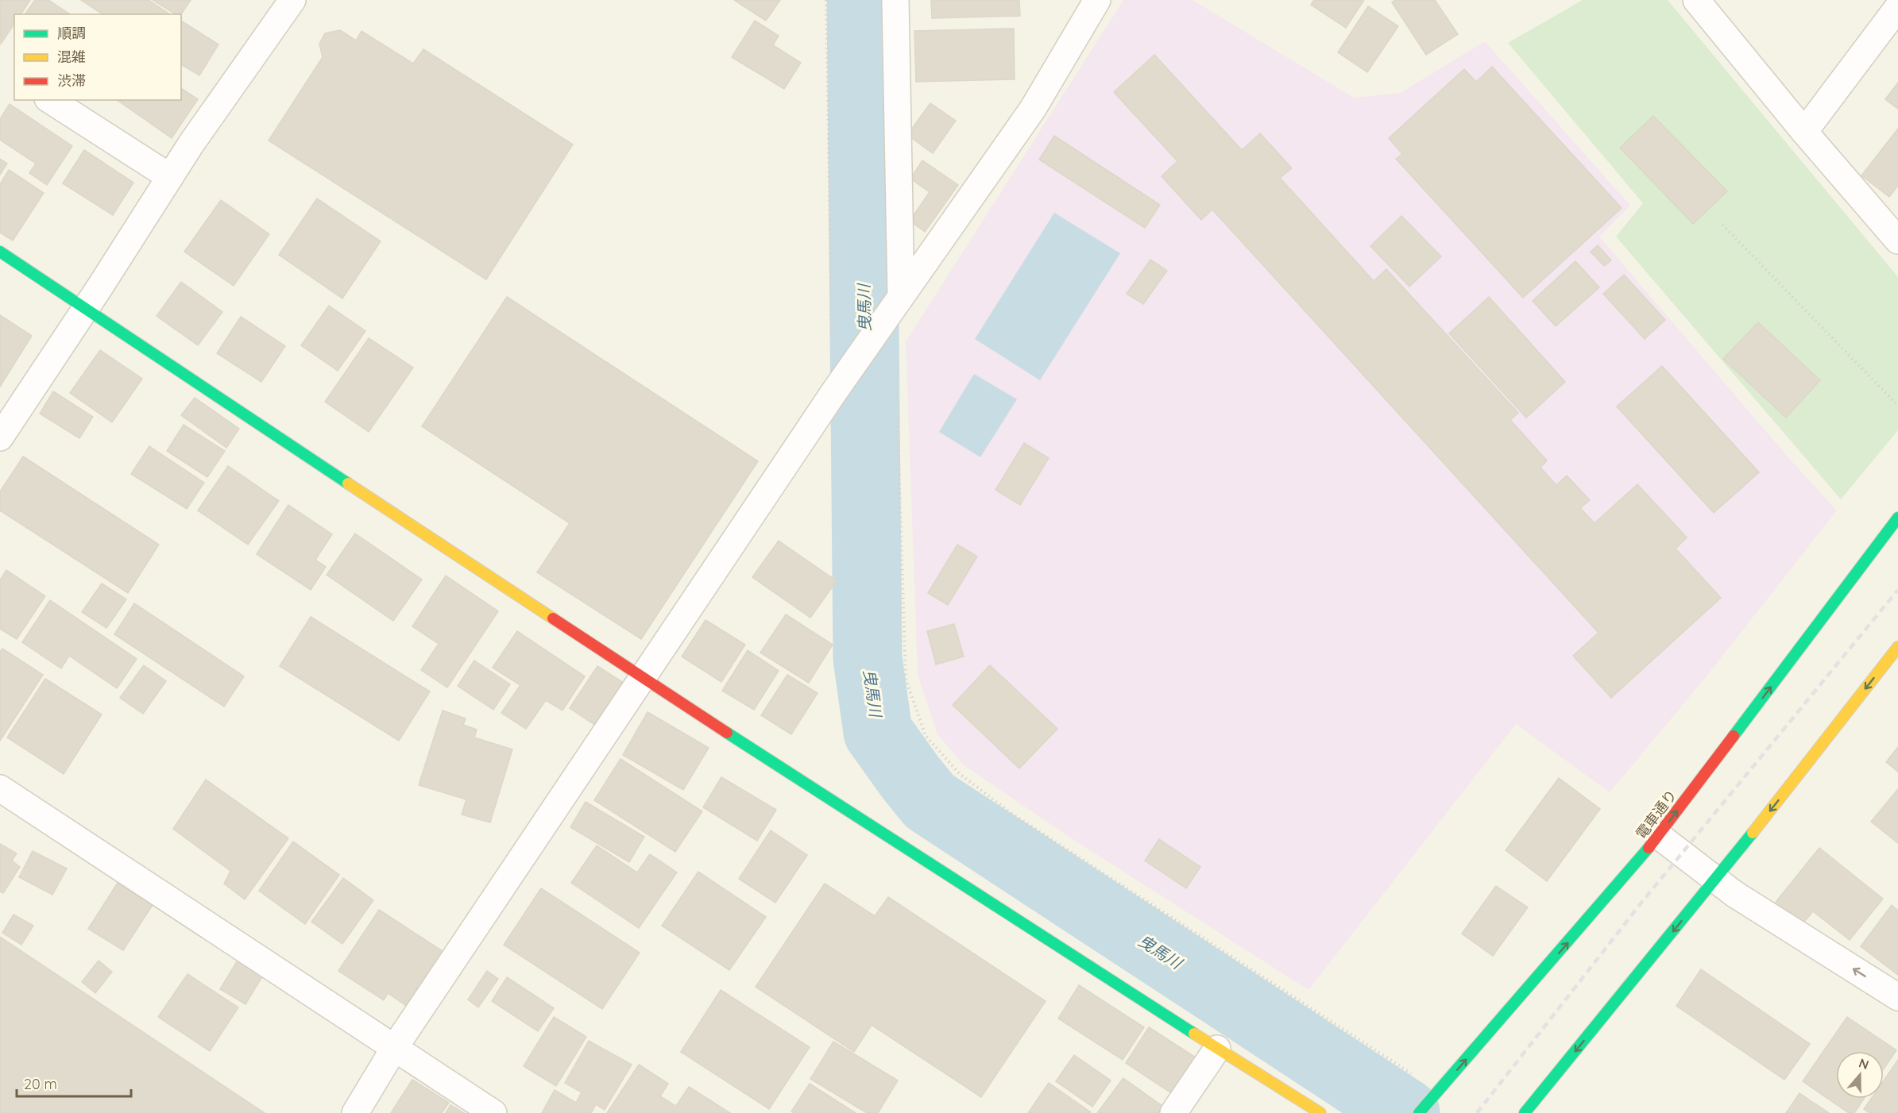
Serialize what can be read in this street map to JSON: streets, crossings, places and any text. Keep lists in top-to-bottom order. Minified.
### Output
{"streets":{"street":["電車通り"]},"water":["曳馬川"],"legend":["順調","混雑","渋滞"],"scale_bar":"20 m","north":"top"}
